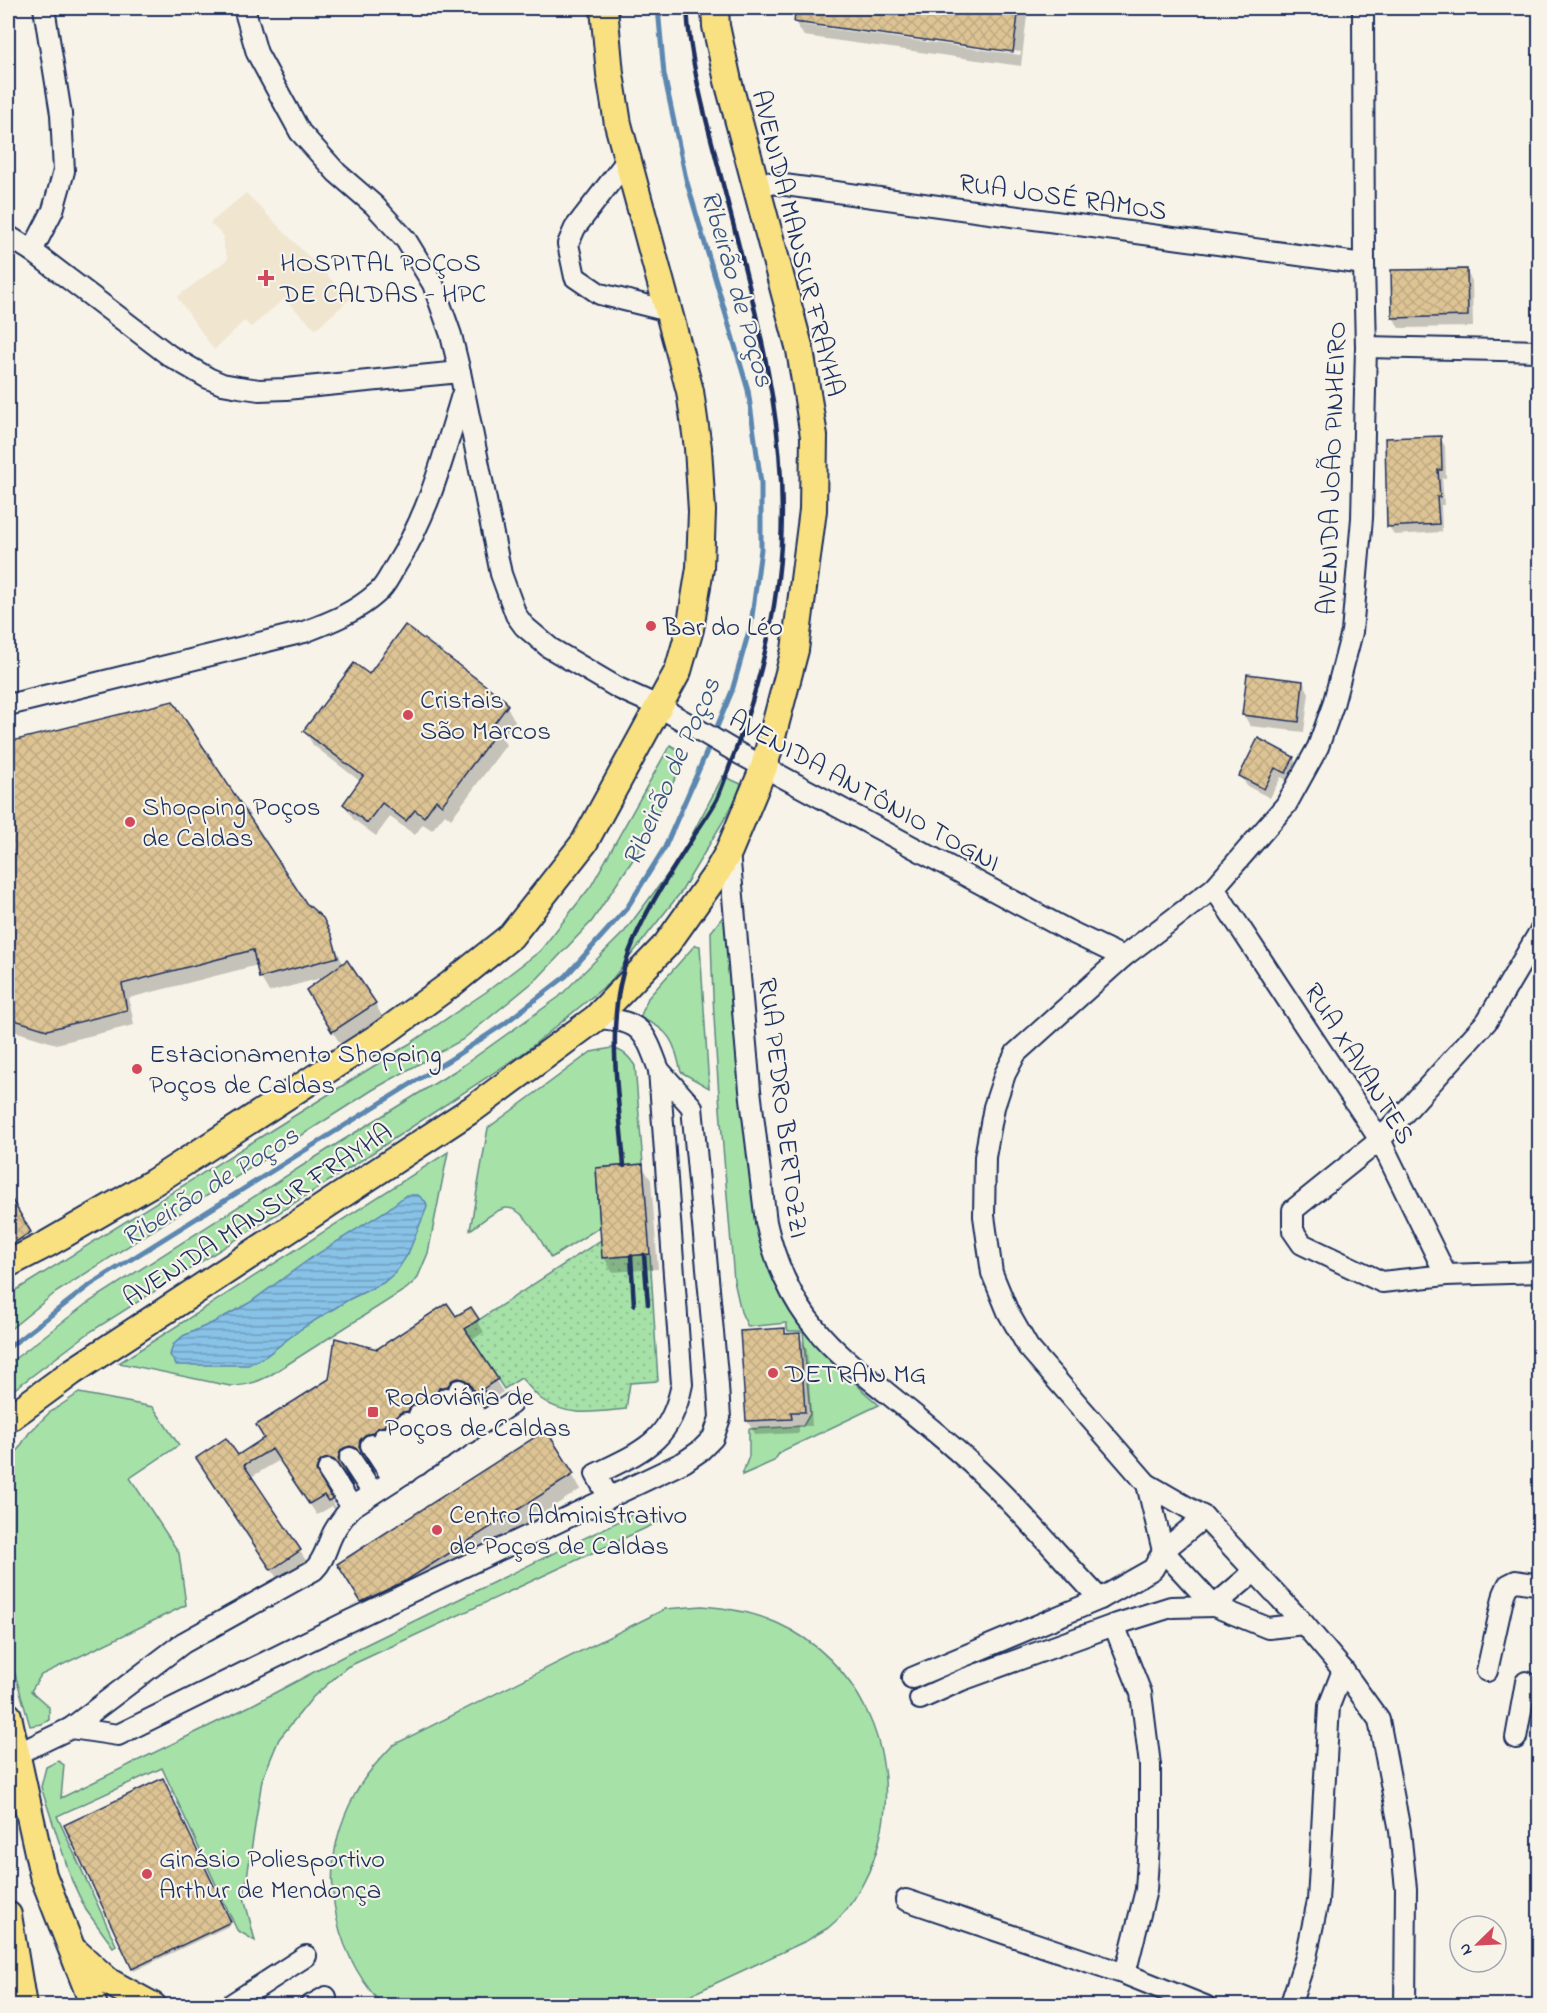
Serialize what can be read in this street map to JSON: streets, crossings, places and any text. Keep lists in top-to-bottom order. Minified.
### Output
{"streets":{"main road":["AVENIDA MANSUR FRAYHA"],"street":["RUA JOSÉ RAMOS","AVENIDA JOÃO PINHEIRO","AVENIDA ANTÔNIO TOGNI","RUA XAVANTES","RUA PEDRO BERTOZZI"]},"crossings":[["RUA JOSÉ RAMOS","AVENIDA MANSUR FRAYHA"],["RUA JOSÉ RAMOS","AVENIDA JOÃO PINHEIRO"],["AVENIDA MANSUR FRAYHA","AVENIDA ANTÔNIO TOGNI"],["AVENIDA MANSUR FRAYHA","RUA PEDRO BERTOZZI"],["AVENIDA JOÃO PINHEIRO","AVENIDA ANTÔNIO TOGNI"],["AVENIDA JOÃO PINHEIRO","RUA XAVANTES"]],"water":["Ribeirão de Poços"],"places":{"health":["HOSPITAL POÇOS DE CALDAS - HPC"],"other":["Bar do Léo","Cristais São Marcos","Shopping Poços de Caldas","Estacionamento Shopping Poços de Caldas","DETRAN MG","Centro Administrativo de Poços de Caldas","Ginásio Poliesportivo Arthur de Mendonça"],"transit":["Rodoviária de Poços de Caldas"]},"north":"bottom left"}
